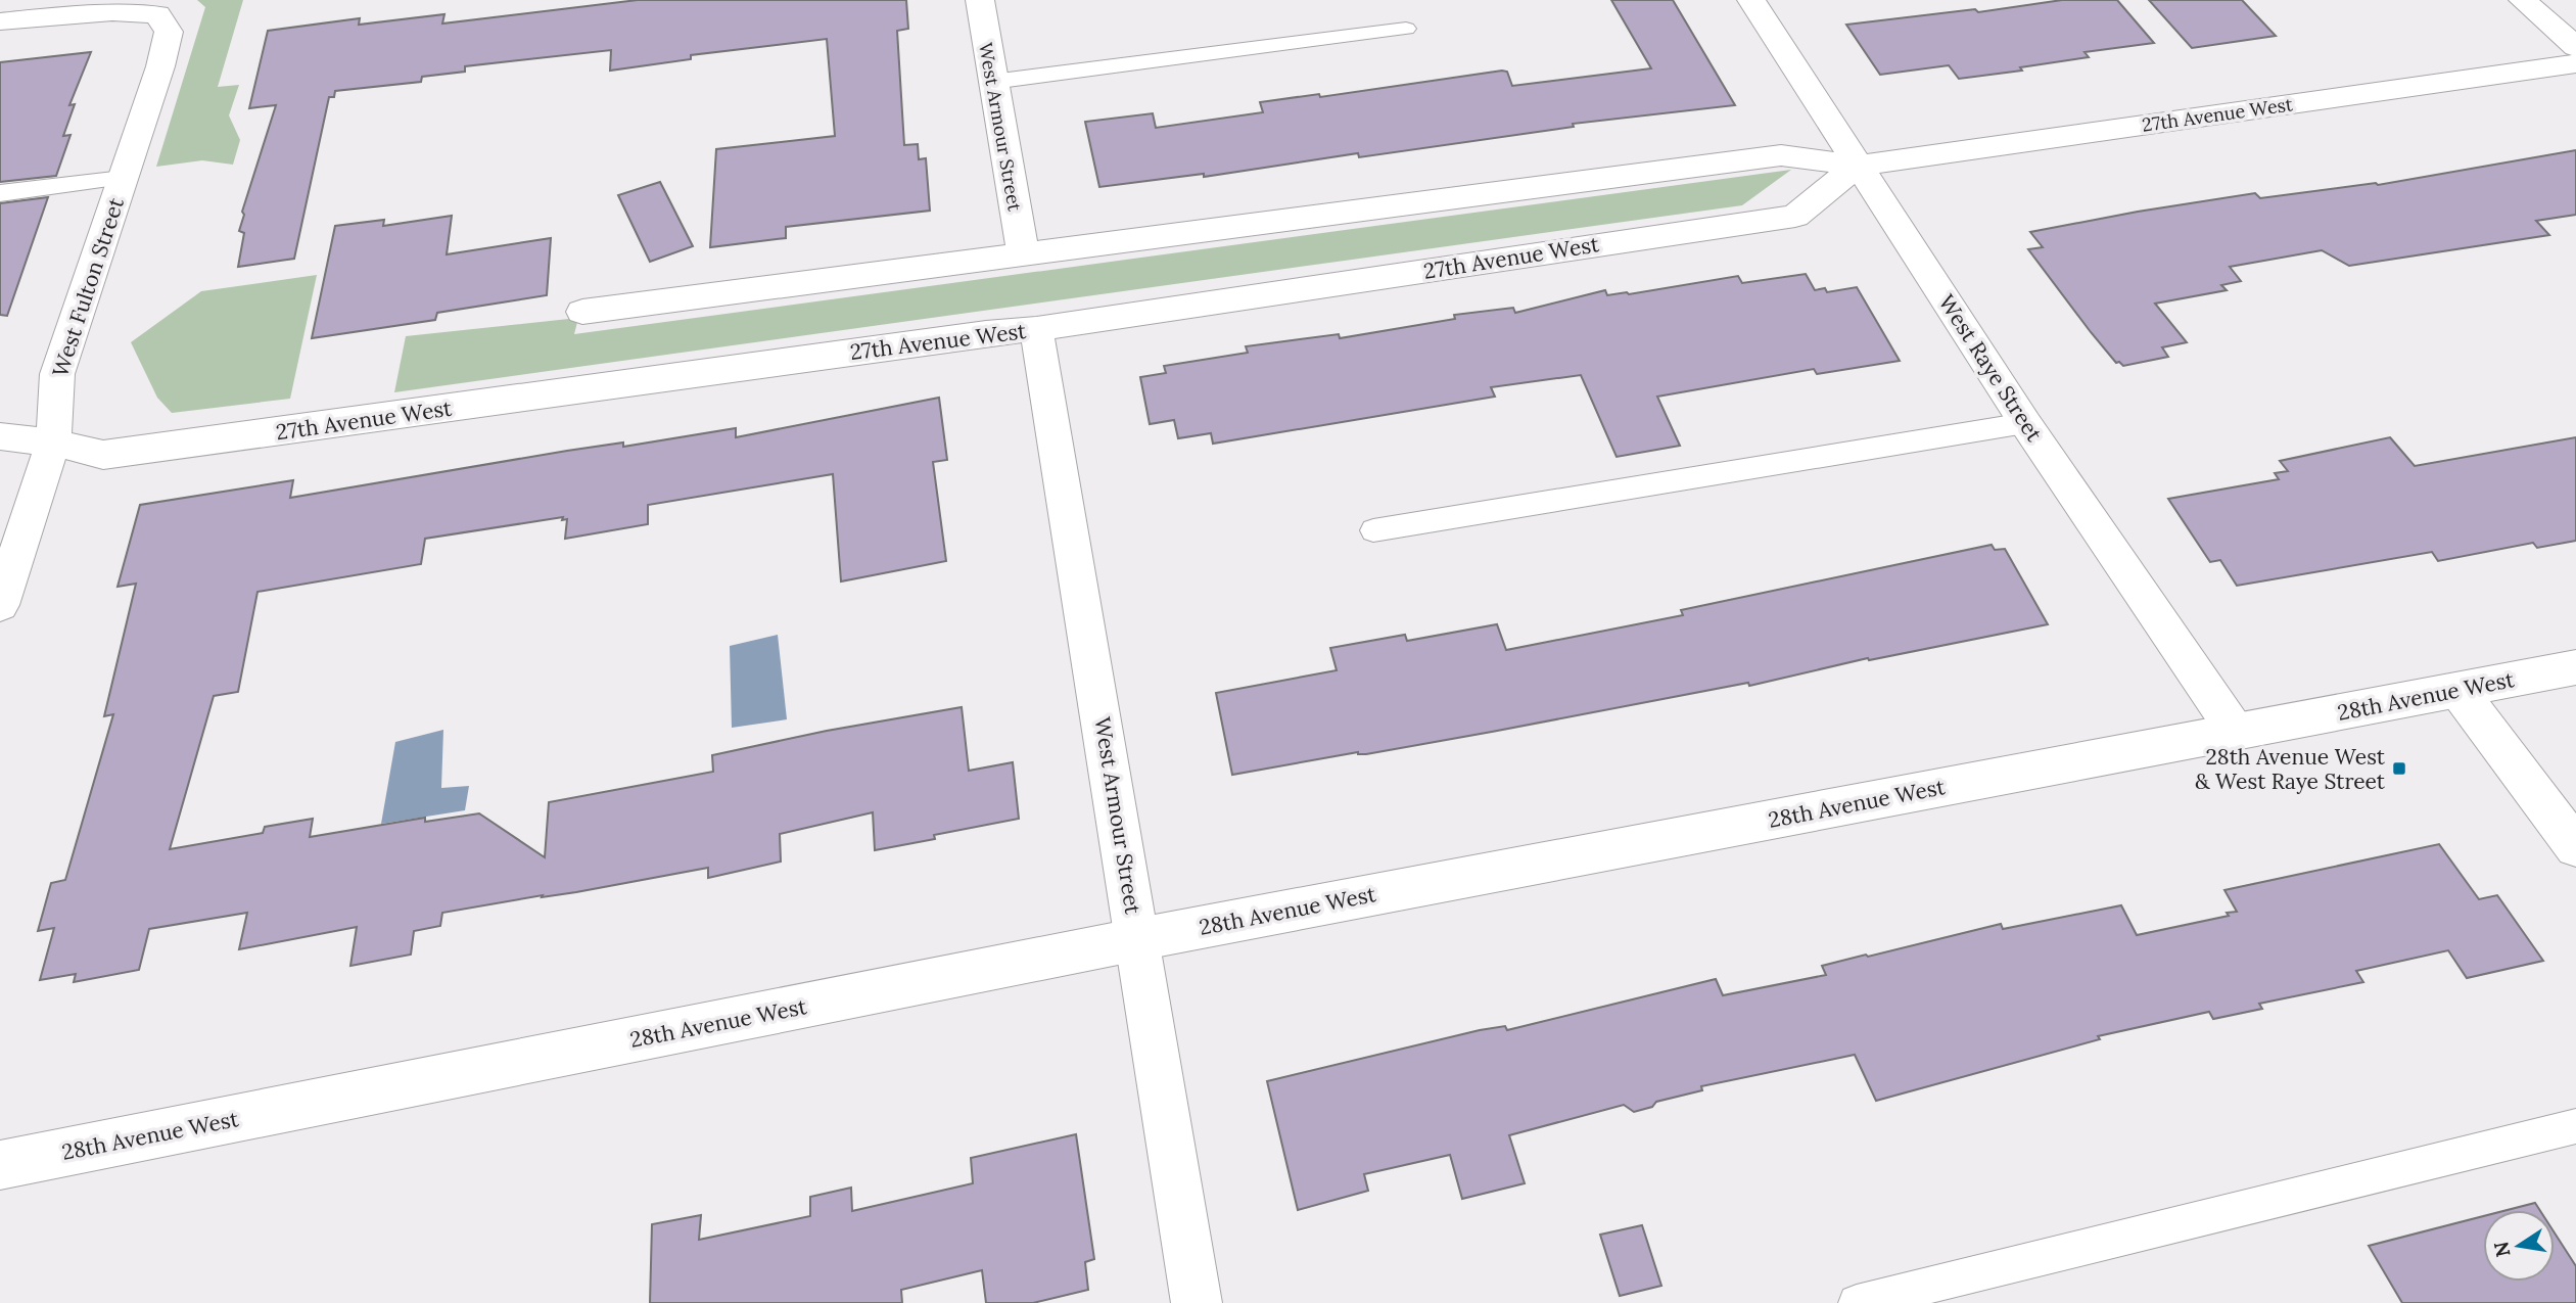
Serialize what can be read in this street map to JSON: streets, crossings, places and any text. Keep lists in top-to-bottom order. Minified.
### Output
{"streets":{"street":["27th Avenue West","West Armour Street","West Fulton Street","West Raye Street","28th Avenue West"]},"crossings":[["27th Avenue West","West Armour Street"],["27th Avenue West","West Fulton Street"],["27th Avenue West","West Raye Street"],["West Armour Street","28th Avenue West"],["West Raye Street","28th Avenue West"]],"places":{"transit":["28th Avenue West & West Raye Street"]},"north":"left"}
